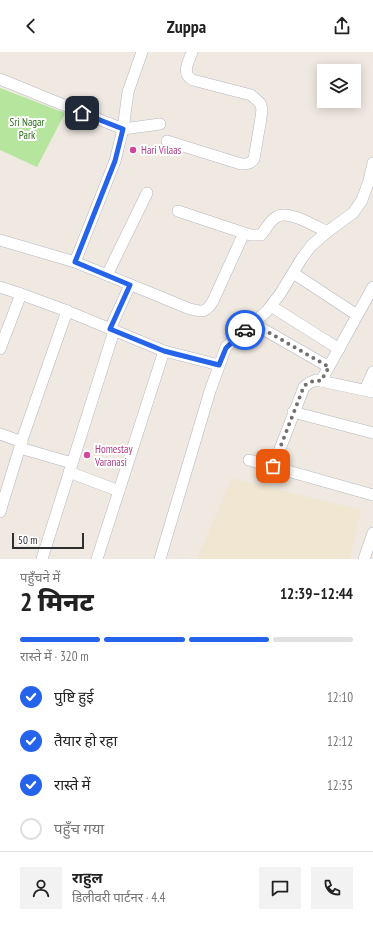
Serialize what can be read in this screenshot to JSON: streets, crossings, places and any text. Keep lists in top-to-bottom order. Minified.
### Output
{"parks":["Sri Nagar Park"],"places":["Hari Vilaas","Homestay Varanasi"],"scale_bar":"50 m","page":{"header":"Zuppa","scale":"50 m","heading":["2 मिनट","पहुँचने में","12:39–12:44"],"panel":["राहुल","डिलीवरी पार्टनर · 4.4"],"bar":"रास्ते में · 320 m","list":[["पुष्टि हुई","12:10"],["तैयार हो रहा","12:12"],["रास्ते में","12:35"],"पहुँच गया"]}}
